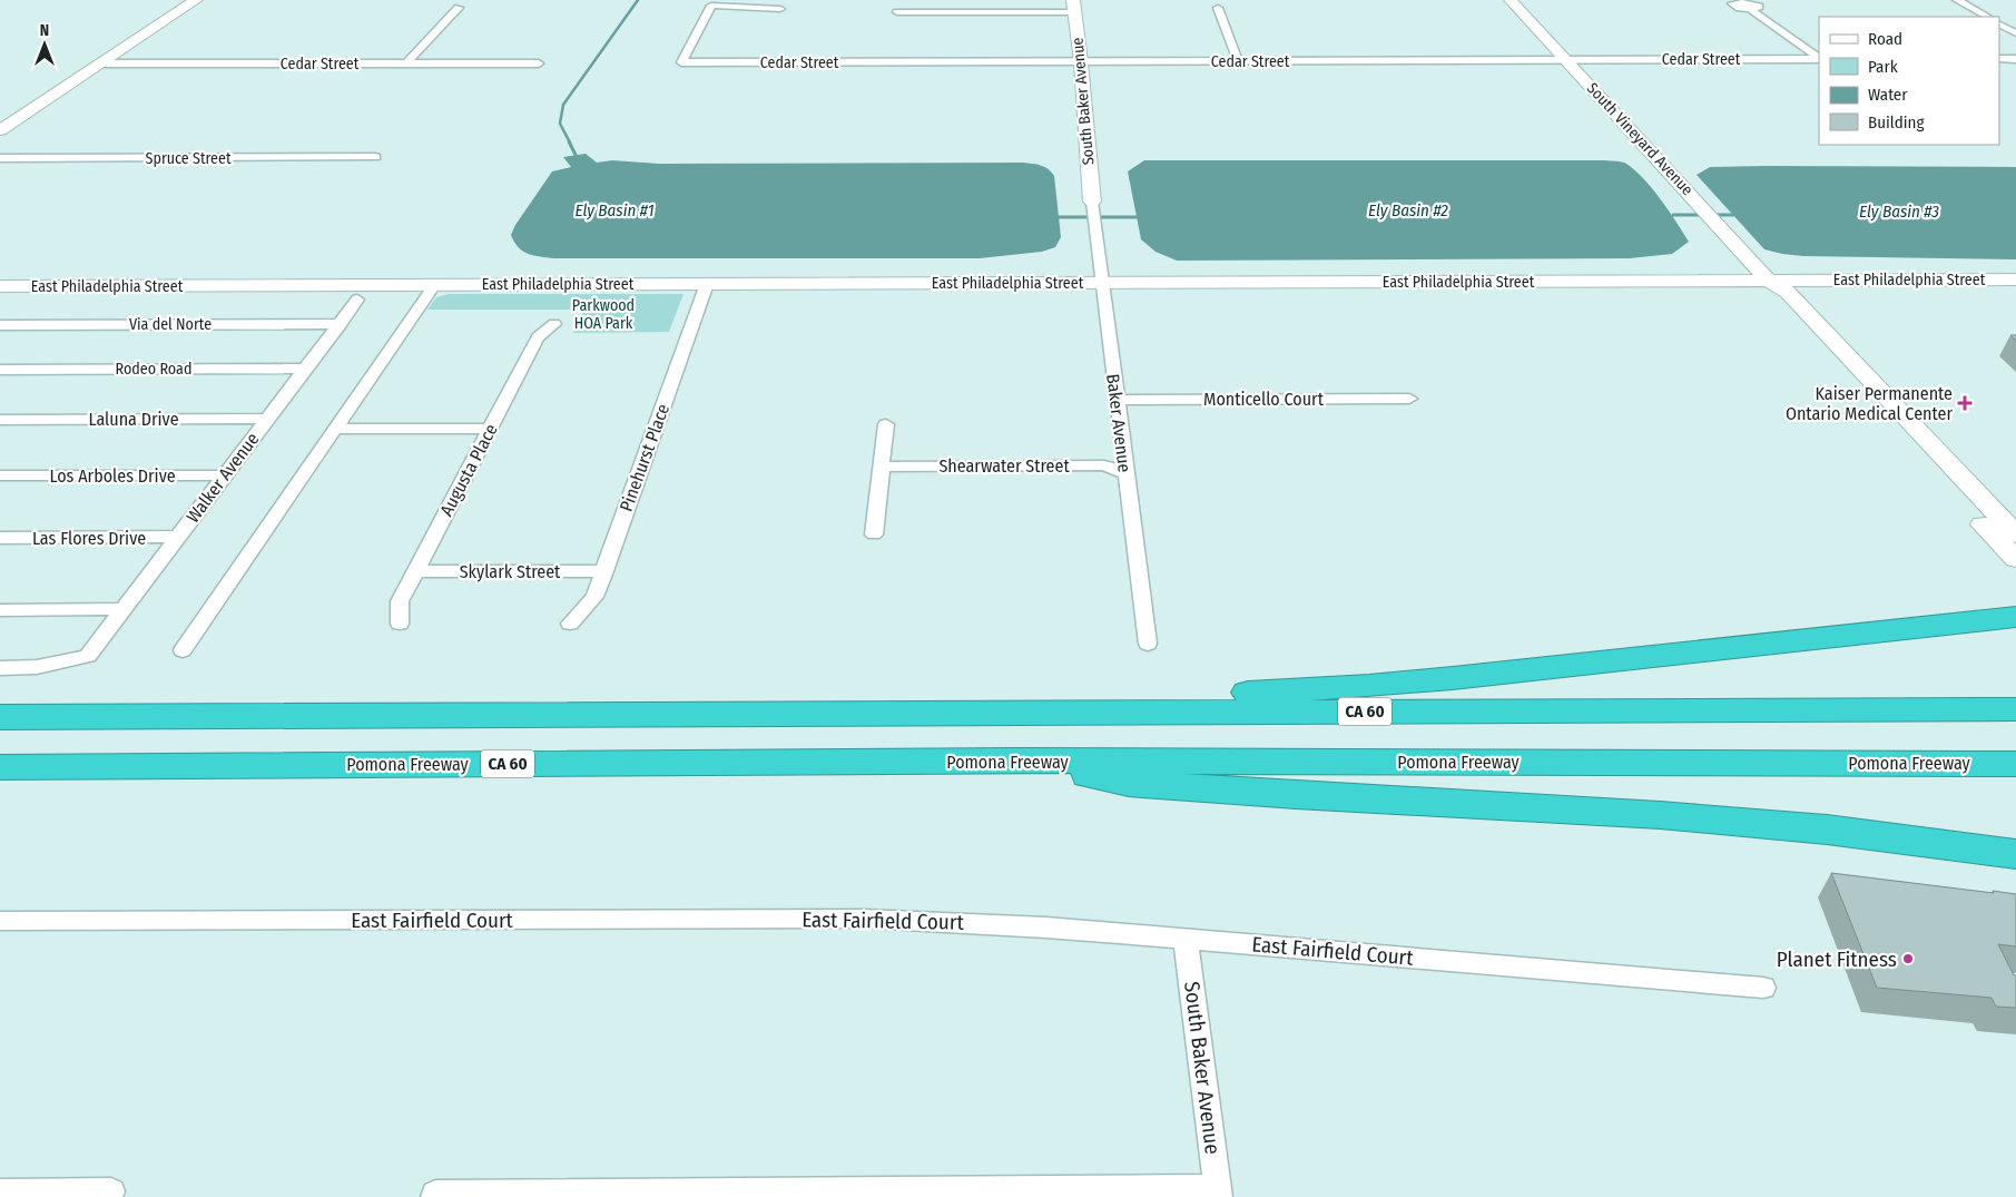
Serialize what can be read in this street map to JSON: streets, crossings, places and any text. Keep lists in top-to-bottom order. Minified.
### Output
{"streets":{"highway":["CA 60","Pomona Freeway"],"street":["Cedar Street","South Baker Avenue","South Vineyard Avenue","Spruce Street","East Philadelphia Street","Via del Norte","Rodeo Road","Monticello Court","Laluna Drive","Baker Avenue","Pinehurst Place","Shearwater Street","Augusta Place","Los Arboles Drive","Walker Avenue","Las Flores Drive","Skylark Street","East Fairfield Court"]},"crossings":[["Cedar Street","South Baker Avenue"],["Cedar Street","South Vineyard Avenue"],["South Baker Avenue","Baker Avenue"],["South Baker Avenue","East Fairfield Court"],["South Vineyard Avenue","East Philadelphia Street"],["East Philadelphia Street","Baker Avenue"],["East Philadelphia Street","Pinehurst Place"],["Via del Norte","Walker Avenue"],["Rodeo Road","Walker Avenue"],["Monticello Court","Baker Avenue"],["Laluna Drive","Walker Avenue"],["Baker Avenue","Shearwater Street"],["Pinehurst Place","Skylark Street"],["Augusta Place","Skylark Street"],["Los Arboles Drive","Walker Avenue"],["Walker Avenue","Las Flores Drive"]],"water":["Ely Basin #1","Ely Basin #2","Ely Basin #3"],"parks":["Parkwood HOA Park"],"places":{"health":["Kaiser Permanente Ontario Medical Center"],"other":["Planet Fitness"]},"legend":["Road","Park","Water","Building"],"north":"top"}
